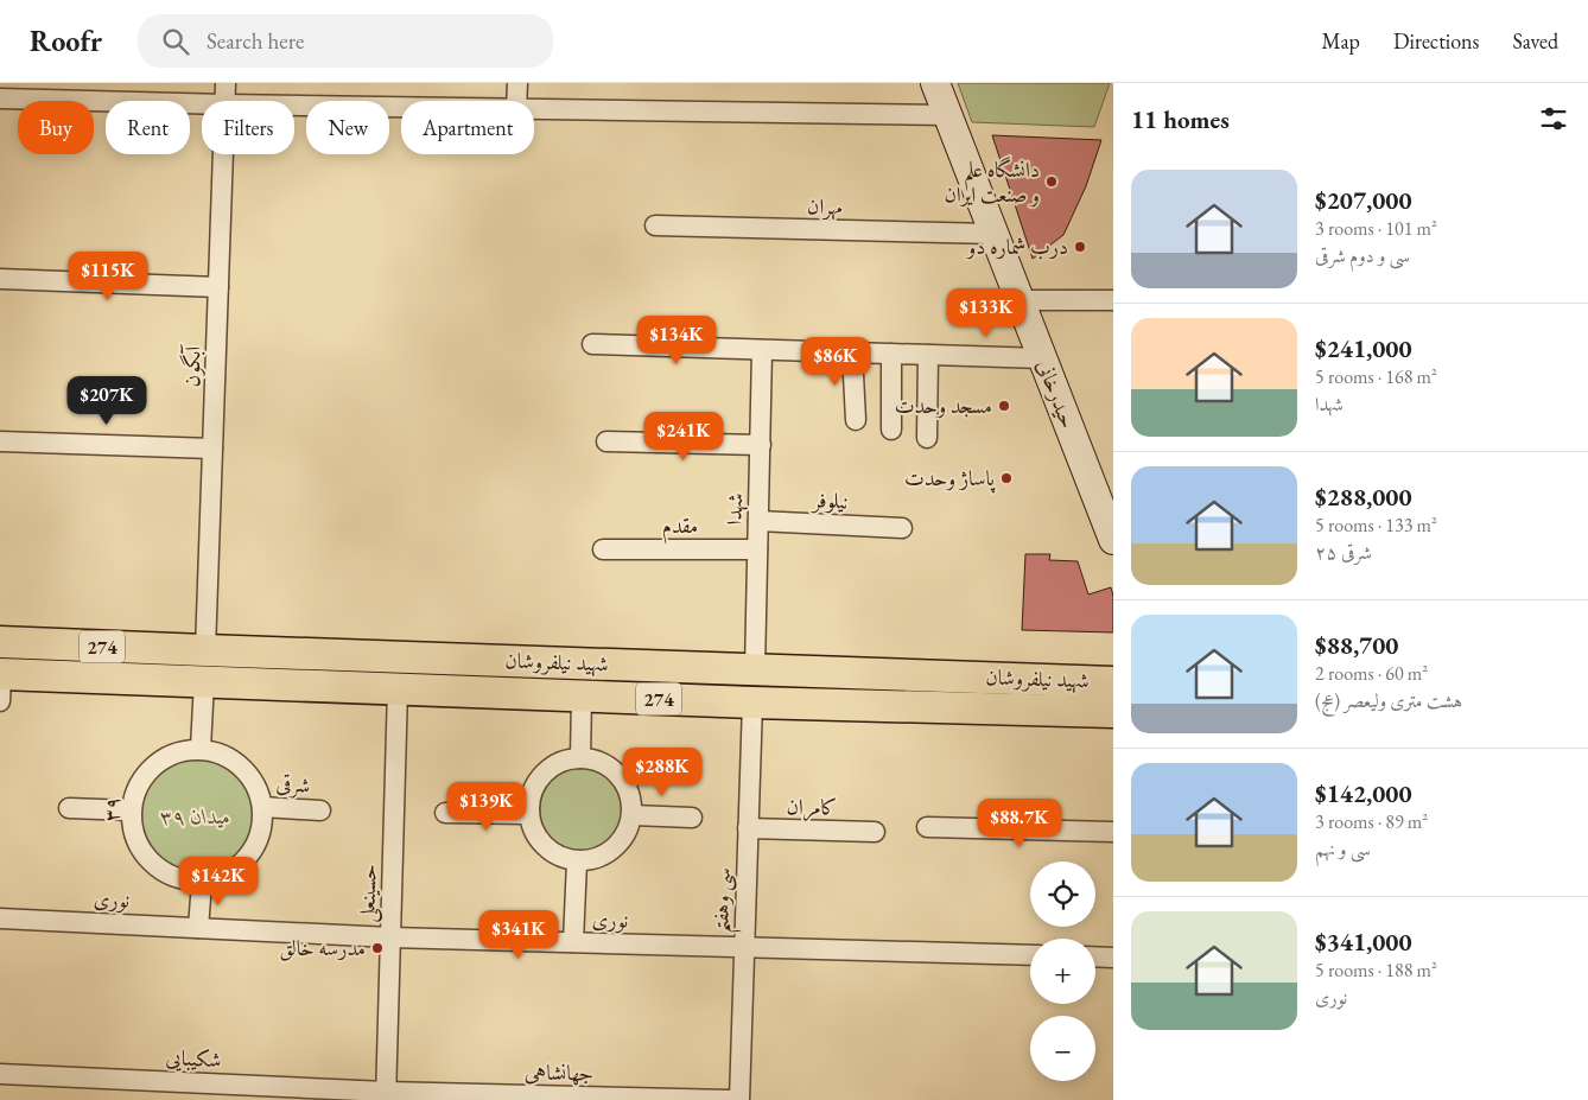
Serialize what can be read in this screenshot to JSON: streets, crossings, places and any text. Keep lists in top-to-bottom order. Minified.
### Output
{"streets":{"main road":["حیدرخانی","274","شهید نیلفروشان"],"street":["مهران","آبگون","نیلوفر","شهدا","مقدم","شرقی","کامران","۳۹","حسینعلی","نوری","سی وهفتم","شکیبایی","جهانشاهی"]},"crossings":[["مهران","حیدرخانی"],["آبگون","شهید نیلفروشان"],["نیلوفر","شهدا"],["شهدا","مقدم"],["شهدا","شهید نیلفروشان"],["274","حسینعلی"],["274","سی وهفتم"],["شرقی","۳۹"],["کامران","سی وهفتم"],["حسینعلی","نوری"],["حسینعلی","شکیبایی"],["حسینعلی","جهانشاهی"],["نوری","سی وهفتم"],["شکیبایی","جهانشاهی"]],"parks":["میدان ۳۹"],"places":["دانشگاه علم و صنعت ایران","درب شماره دو","مسجد وحدت","پاساژ وحدت","مدرسه خالق"],"page":{"header":"Roofr","search":"Search here","nav":["Map","Directions","Saved"],"heading":"11 homes","chip":["Buy","Rent","Filters","New","Apartment"],"list":[{"name":"$207,000","note":"3 rooms · 101 m² · سی و دوم شرقی"},{"name":"$241,000","note":"5 rooms · 168 m² · شهدا"},{"name":"$288,000","note":"5 rooms · 133 m² · ۲۵ شرقی"},{"name":"$88,700","note":"2 rooms · 60 m² · هشت متری ولیعصر (عج)"},{"name":"$142,000","note":"3 rooms · 89 m² · سی و نهم"},{"name":"$341,000","note":"5 rooms · 188 m² · نوری"}],"price":["$115K","$133K","$134K","$86K","$207K","$241K","$288K","$139K","$88.7K","$142K","$341K"],"map_buttons":["+","−"]}}
